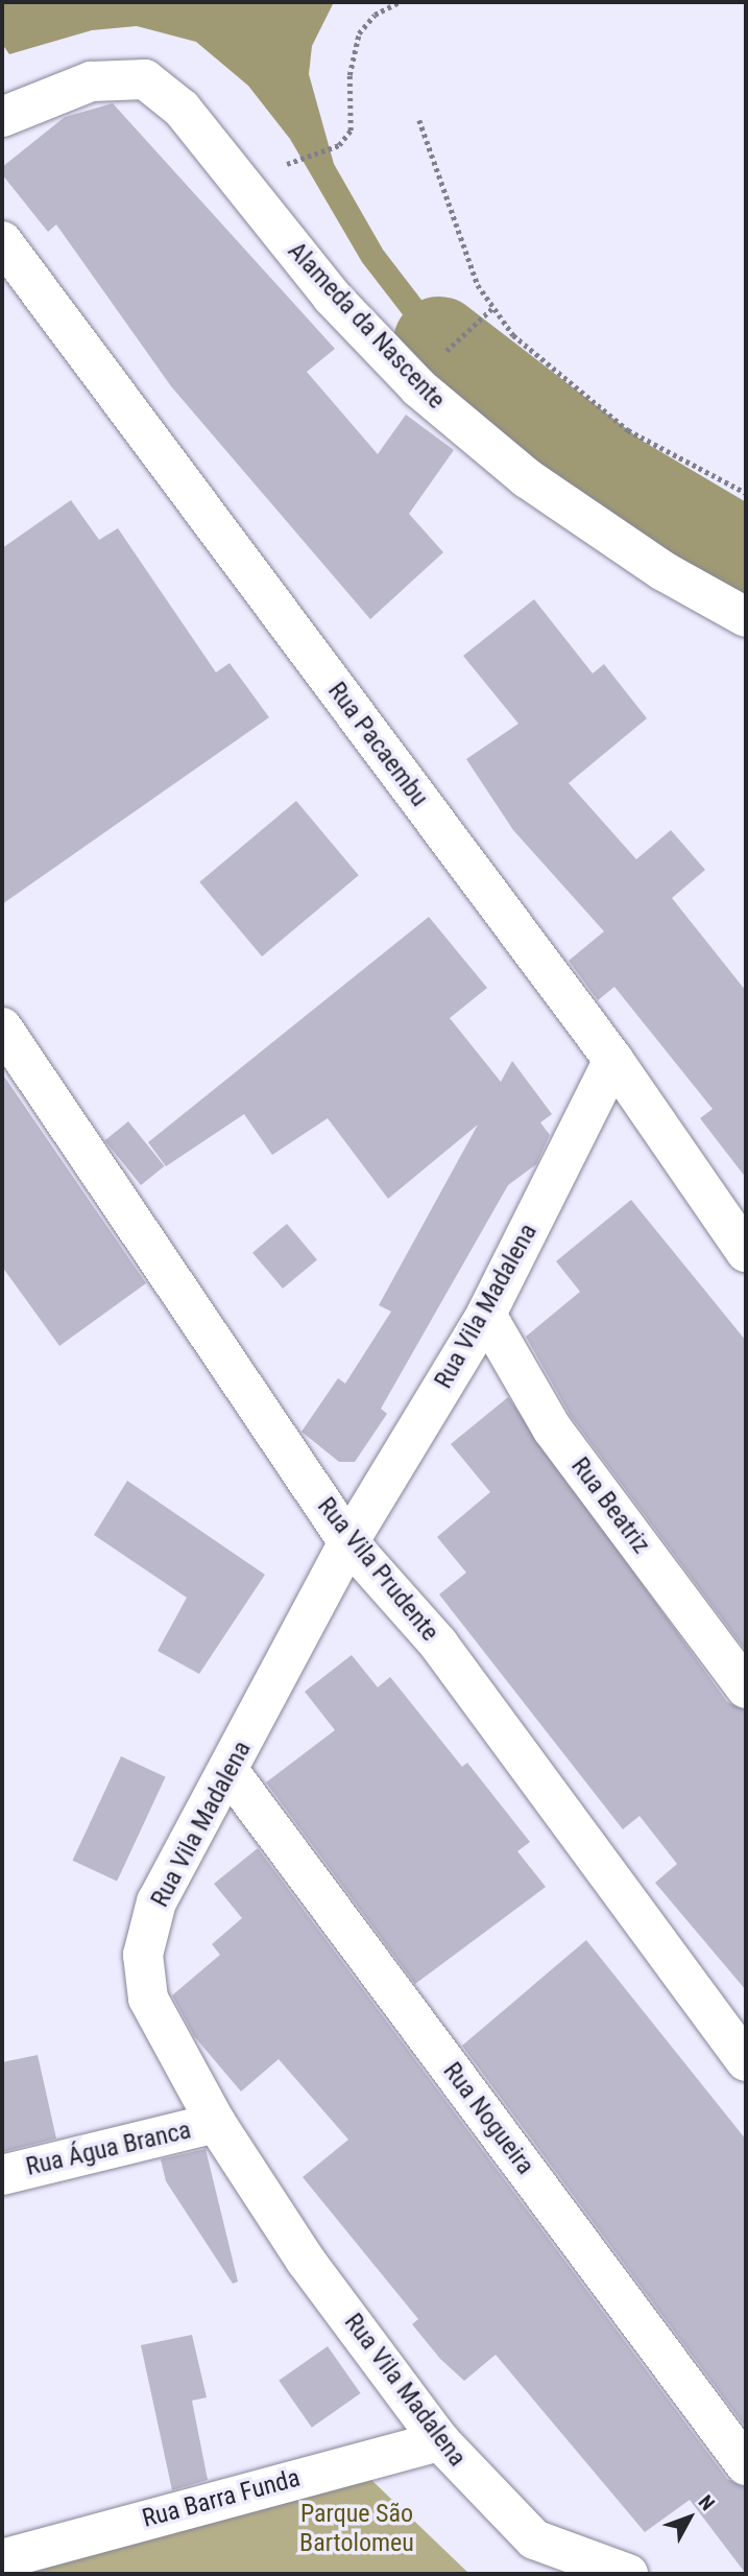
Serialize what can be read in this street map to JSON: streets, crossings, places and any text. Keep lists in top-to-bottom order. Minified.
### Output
{"streets":{"street":["Alameda da Nascente","Rua Pacaembu","Rua Vila Madalena","Rua Beatriz","Rua Vila Prudente","Rua Nogueira","Rua Água Branca","Rua Barra Funda"]},"crossings":[["Rua Pacaembu","Rua Vila Madalena"],["Rua Vila Madalena","Rua Beatriz"],["Rua Vila Madalena","Rua Vila Prudente"],["Rua Vila Madalena","Rua Nogueira"],["Rua Vila Madalena","Rua Água Branca"],["Rua Vila Madalena","Rua Barra Funda"]],"parks":["Parque São Bartolomeu"],"north":"top right"}
